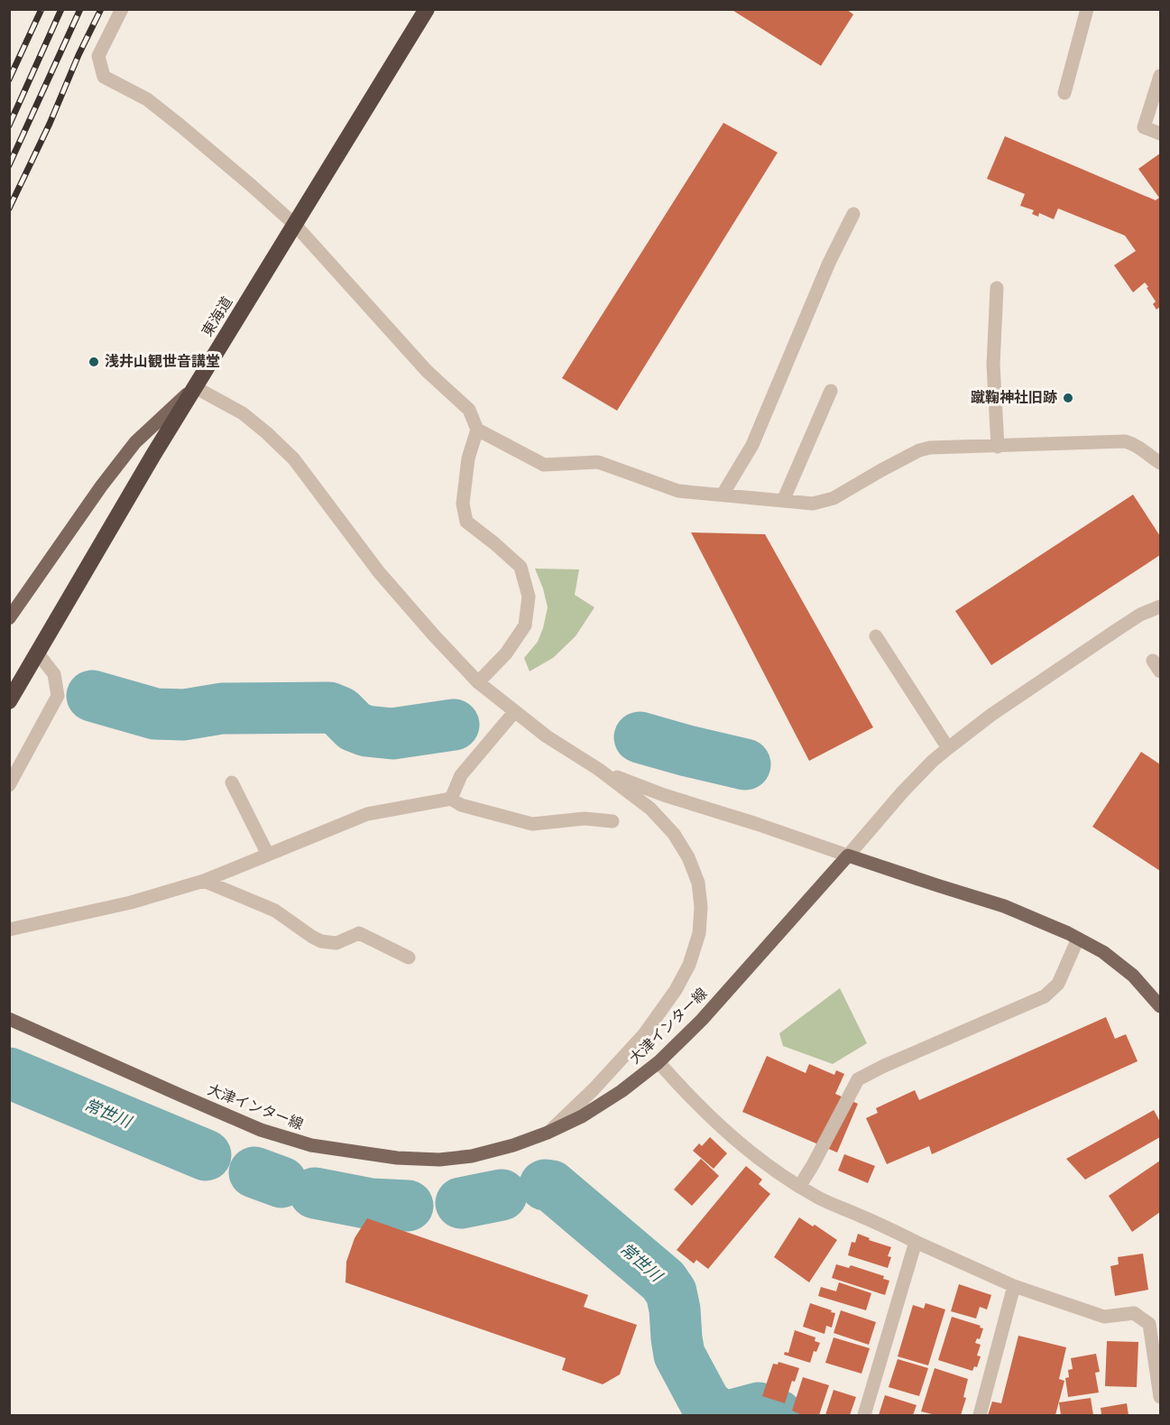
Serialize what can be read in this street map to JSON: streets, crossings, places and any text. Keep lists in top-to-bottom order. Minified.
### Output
{"streets":{"highway":["東海道"],"main road":["大津インター線"]},"water":["常世川"],"places":["浅井山観世音講堂","蹴鞠神社旧跡"]}
